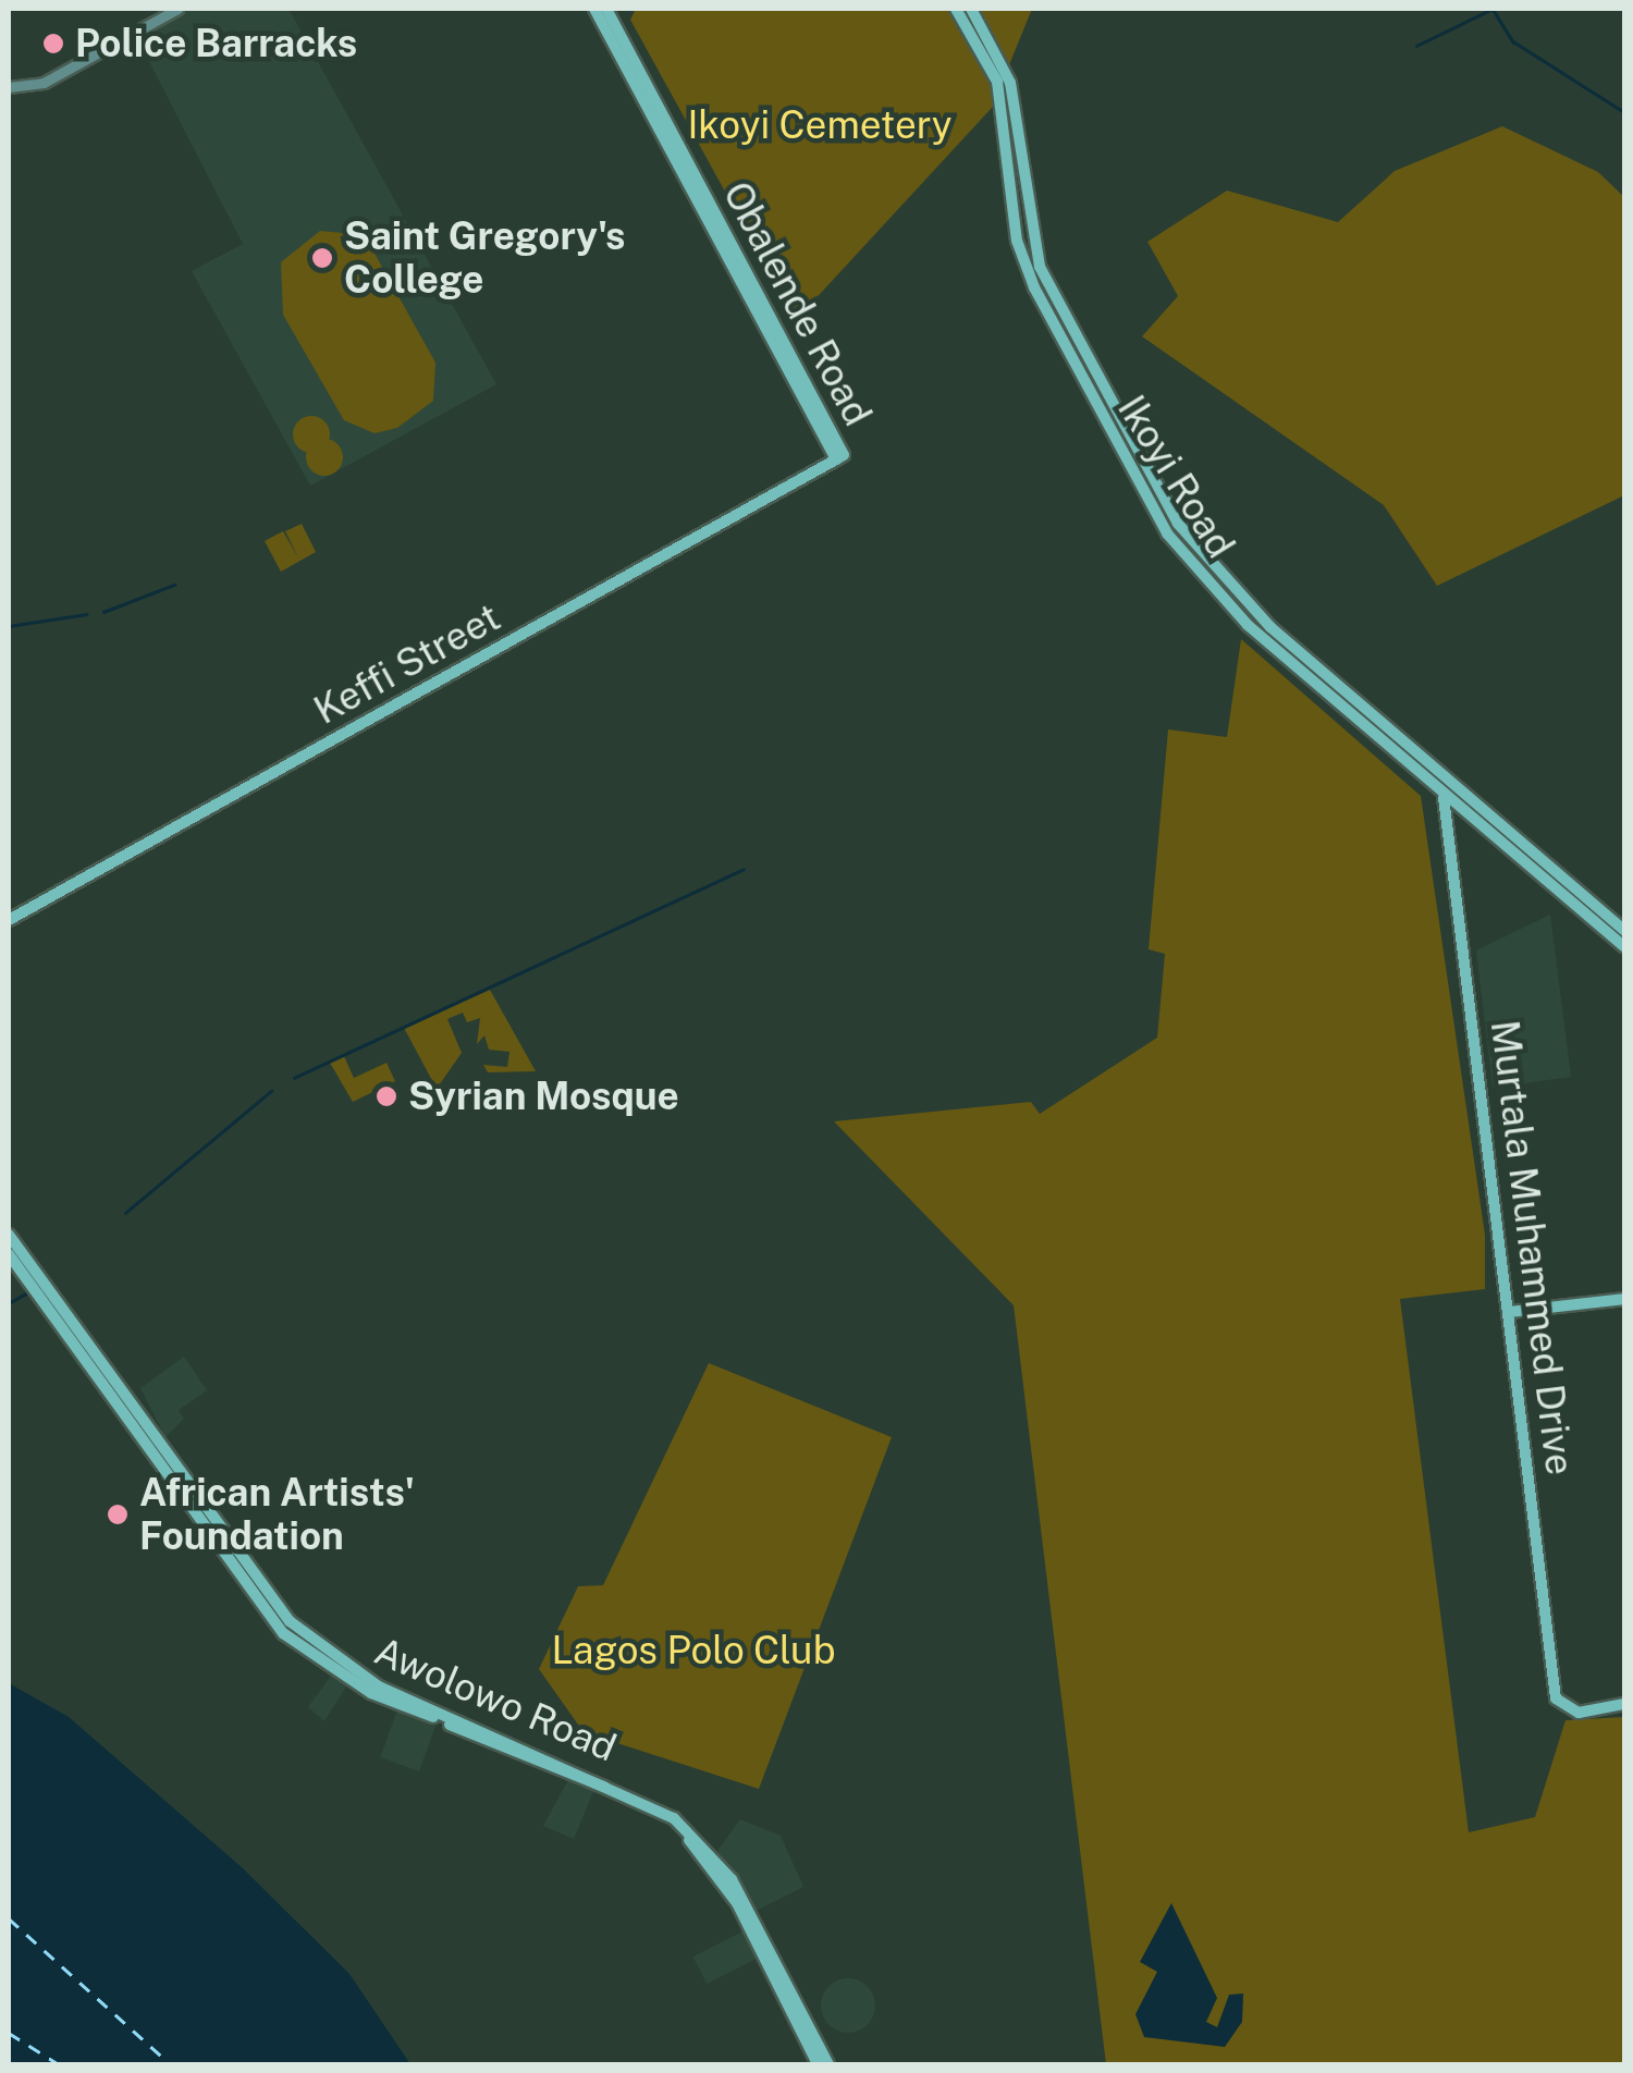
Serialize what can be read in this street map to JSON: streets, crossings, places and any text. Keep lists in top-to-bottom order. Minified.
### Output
{"streets":{"main road":["Obalende Road","Ikoyi Road","Keffi Street","Murtala Muhammed Drive","Awolowo Road"]},"crossings":[["Obalende Road","Keffi Street"],["Ikoyi Road","Murtala Muhammed Drive"]],"parks":["Ikoyi Cemetery","Lagos Polo Club"],"places":["Police Barracks","Saint Gregory's College","Syrian Mosque","African Artists' Foundation"]}
